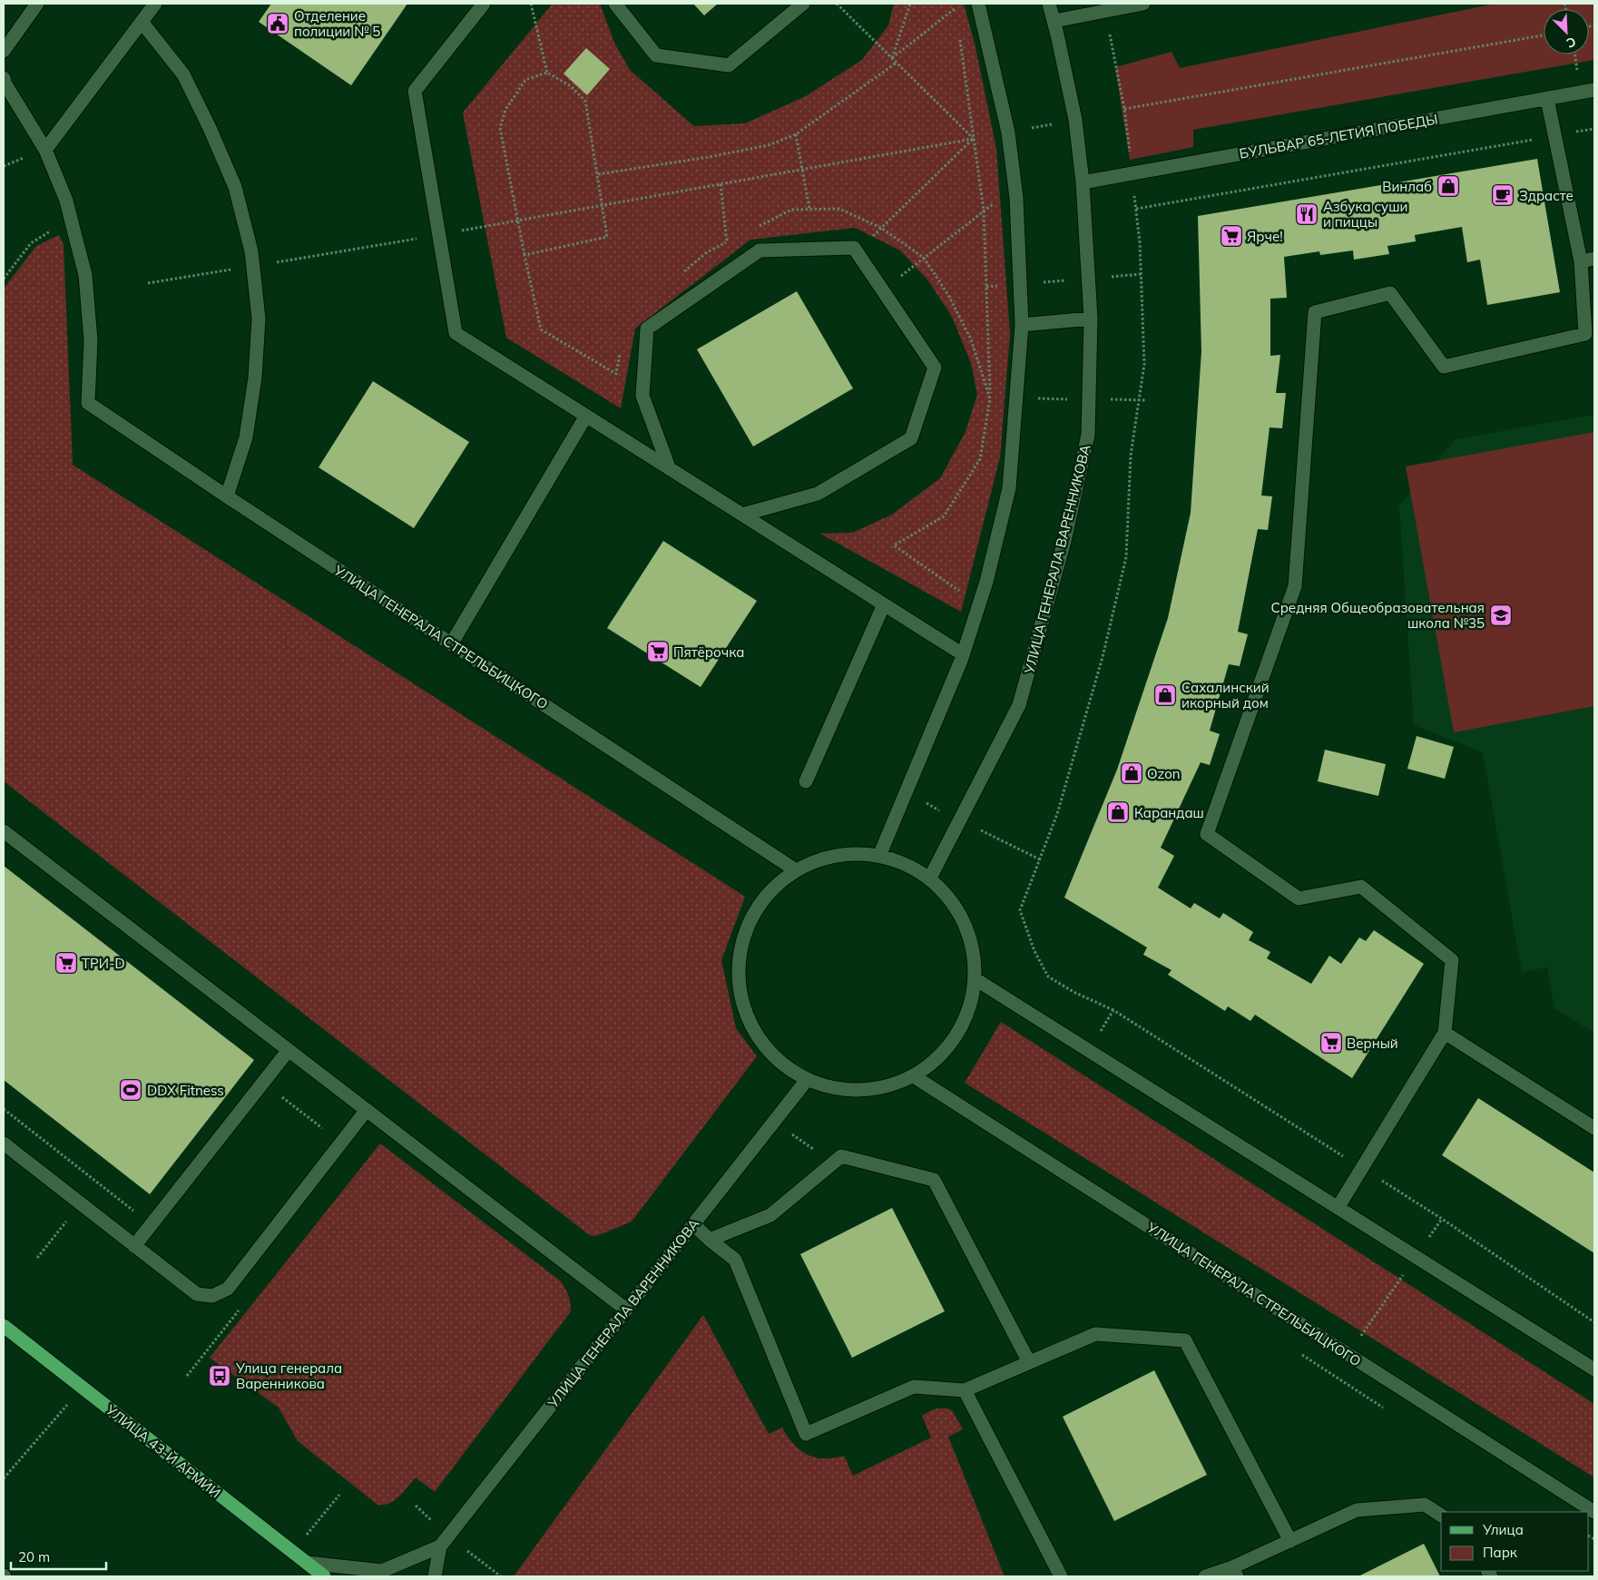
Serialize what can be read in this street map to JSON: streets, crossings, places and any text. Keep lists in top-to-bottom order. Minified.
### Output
{"streets":{"main road":["УЛИЦА 43-Й АРМИИ"],"street":["БУЛЬВАР 65-ЛЕТИЯ ПОБЕДЫ","УЛИЦА ГЕНЕРАЛА ВАРЕННИКОВА","УЛИЦА ГЕНЕРАЛА СТРЕЛЬБИЦКОГО"]},"crossings":[["БУЛЬВАР 65-ЛЕТИЯ ПОБЕДЫ","УЛИЦА ГЕНЕРАЛА ВАРЕННИКОВА"],["УЛИЦА ГЕНЕРАЛА ВАРЕННИКОВА","УЛИЦА 43-Й АРМИИ"]],"places":{"public building":["Отделение полиции № 5"],"shop":["Винлаб","Сахалинский икорный дом","Ozon","Карандаш"],"cafe":["Здрасте"],"restaurant":["Азбука суши и пиццы"],"supermarket":["Ярче!","Пятёрочка","ТРИ-D","Верный"],"school or university":["Средняя Общеобразовательная школа №35"],"sports":["DDX Fitness"],"bus stop":["Улица генерала Варенникова"]},"legend":["Улица","Парк"],"scale_bar":"20 m","north":"bottom right"}
